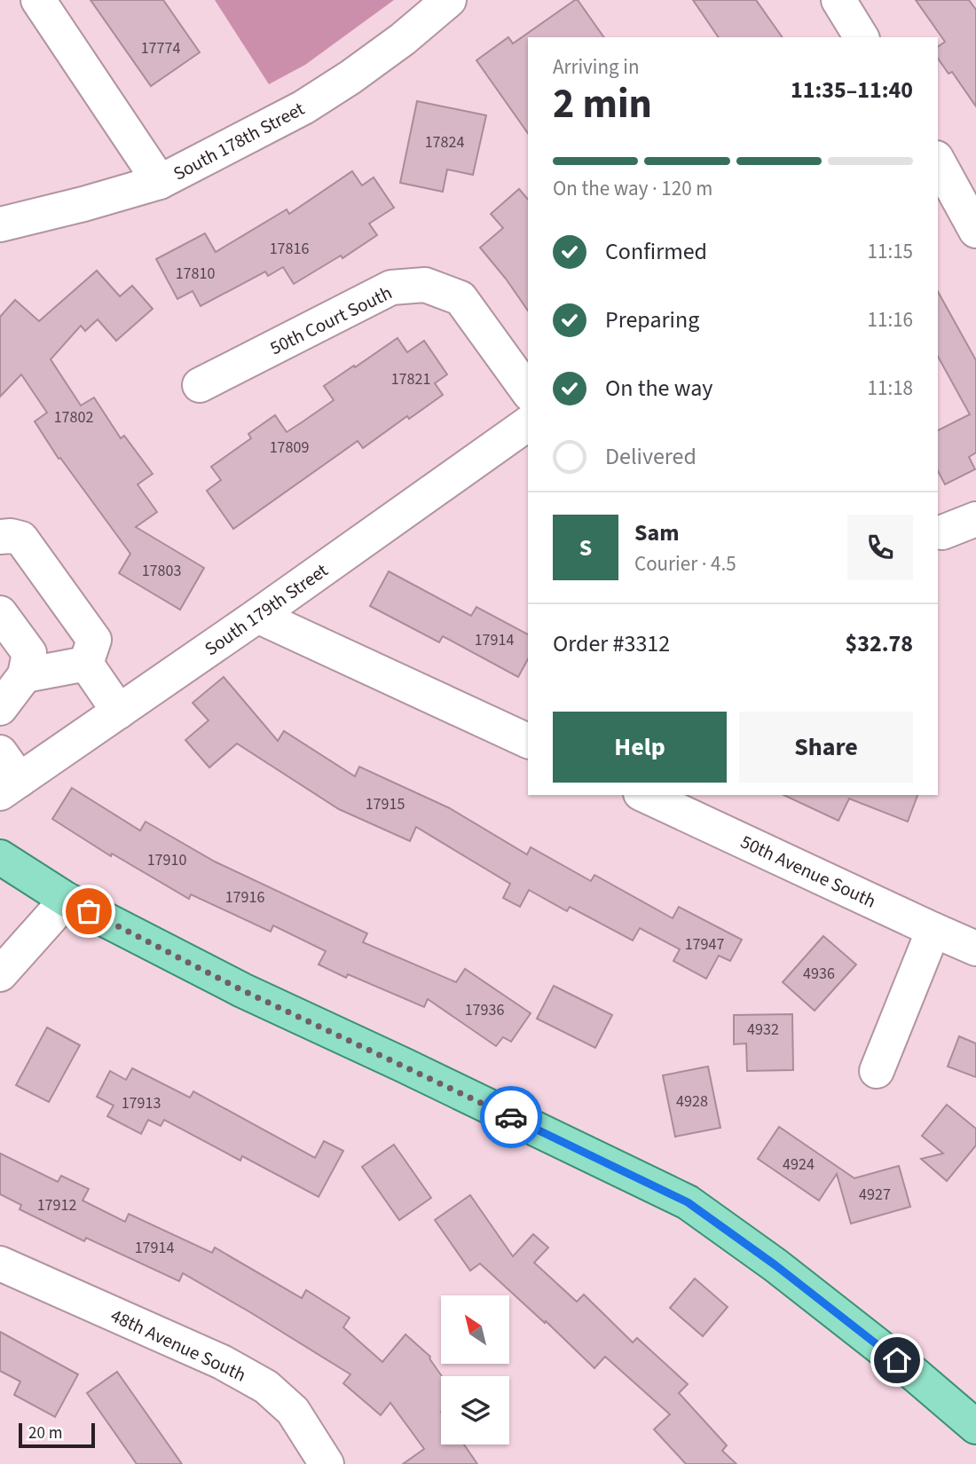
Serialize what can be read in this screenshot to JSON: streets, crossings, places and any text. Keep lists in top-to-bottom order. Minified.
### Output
{"streets":{"street":["South 178th Street","50th Court South","South 179th Street","50th Avenue South","48th Avenue South"]},"house_numbers":["17774","17824","17816","17810","17821","17802","17809","17803","17914","17915","17910","17916","17947","4936","17936","4932","4928","17913","4924","4927","17912","17914"],"scale_bar":"20 m","north":"top left","page":{"heading":["2 min","Arriving in","11:35–11:40"],"panel":["Sam","Courier · 4.5","Order #3312","$32.78"],"bar":"On the way · 120 m","list":[["Confirmed","11:15"],["Preparing","11:16"],["On the way","11:18"],"Delivered"],"round":"S","buttons":["Help","Share"],"scale":"20 m"}}
